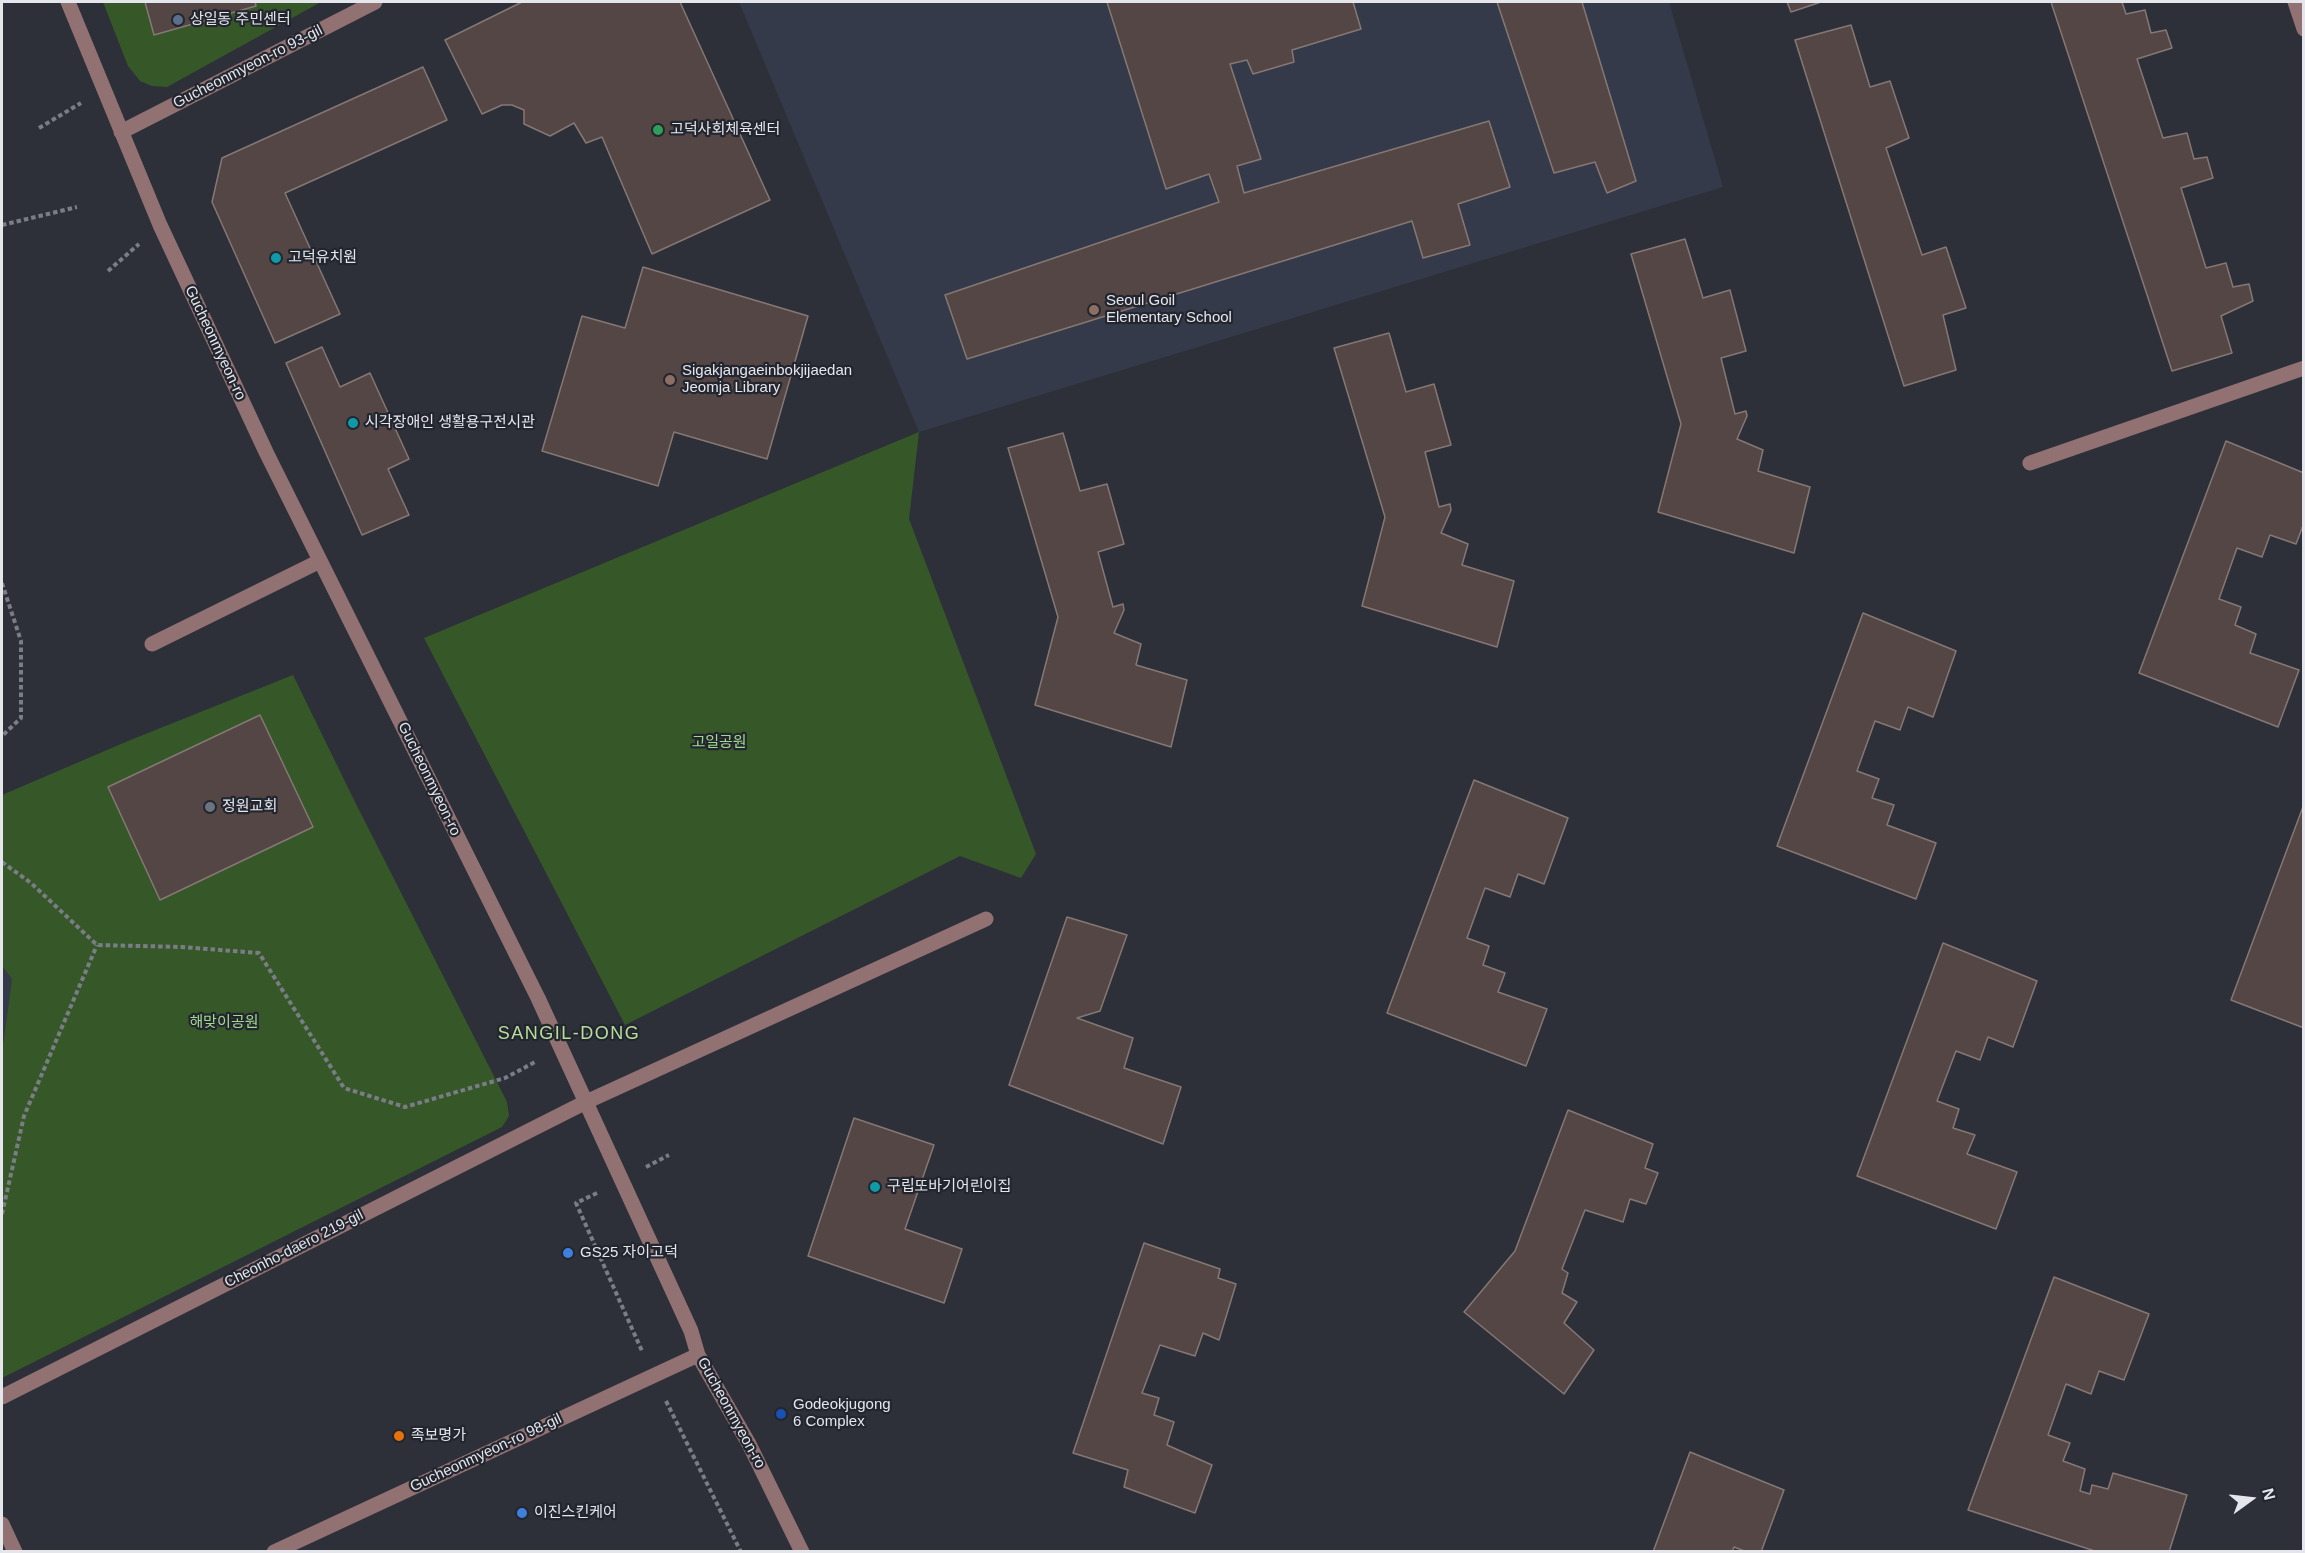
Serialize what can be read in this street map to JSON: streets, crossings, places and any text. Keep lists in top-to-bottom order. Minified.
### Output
{"streets":{"street":["Gucheonmyeon-ro 93-gil","Gucheonmyeon-ro","Cheonho-daero 219-gil","Gucheonmyeon-ro 98-gil"]},"crossings":[["Gucheonmyeon-ro 93-gil","Gucheonmyeon-ro"],["Gucheonmyeon-ro","Cheonho-daero 219-gil"],["Gucheonmyeon-ro","Gucheonmyeon-ro 98-gil"]],"districts":["SANGIL-DONG"],"parks":["고일공원","해맞이공원"],"places":["상일동 주민센터","고덕사회체육센터","고덕유치원","Seoul Goil Elementary School","Sigakjangaeinbokjijaedan Jeomja Library","시각장애인 생활용구전시관","정원교회","구립또바기어린이집","GS25 자이고덕","Godeokjugong 6 Complex","족보명가","이진스킨케어"],"north":"right"}
